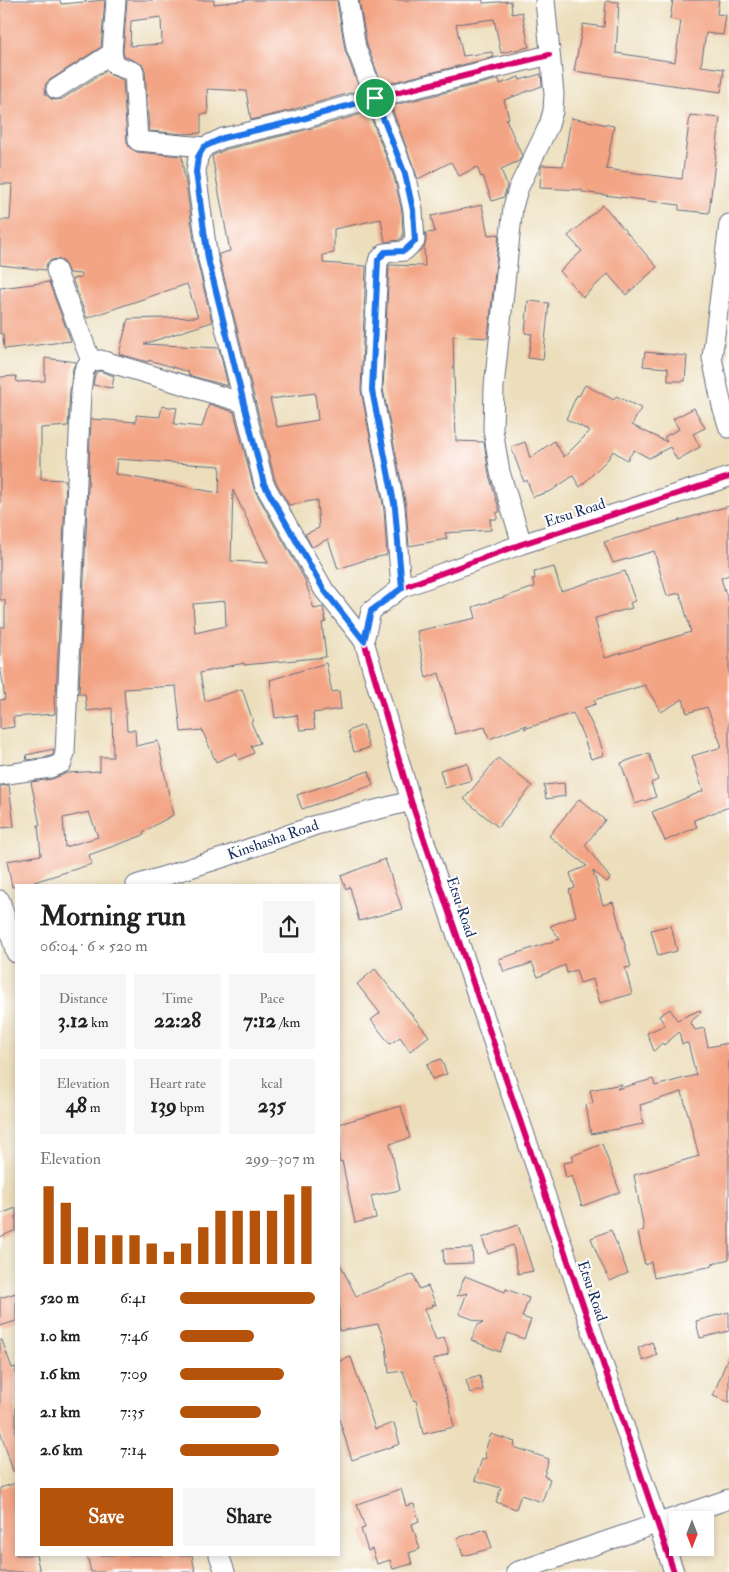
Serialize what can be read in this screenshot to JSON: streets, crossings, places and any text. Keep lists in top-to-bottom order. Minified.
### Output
{"streets":{"street":["Etsu Road","Kinshasha Road"]},"crossings":[["Etsu Road","Kinshasha Road"]],"north":"bottom","page":{"heading":["Morning run","06:04 · 6 × 520 m"],"stats":[["Distance","3.12 km"],["Time","22:28"],["Pace","7:12 /km"],["Elevation","48 m"],["Heart rate","139 bpm"],["kcal","235"]],"chart":["Elevation","299–307 m"],"list":[{"name":"520 m","note":"6:41"},{"name":"1.0 km","note":"7:46"},{"name":"1.6 km","note":"7:09"},{"name":"2.1 km","note":"7:35"},{"name":"2.6 km","note":"7:14"}],"buttons":["Save","Share"]}}
